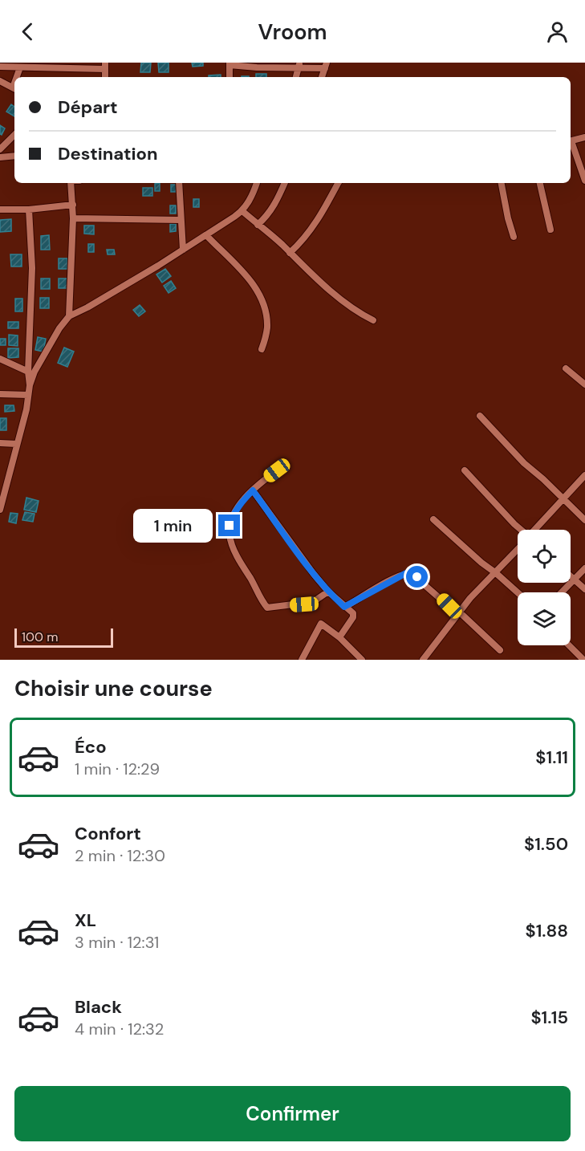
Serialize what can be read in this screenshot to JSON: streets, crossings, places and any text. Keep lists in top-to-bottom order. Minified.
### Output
{"scale_bar":"100 m","page":{"header":"Vroom","banner":["Départ","Destination"],"bubble":"1 min","scale":"100 m","heading":"Choisir une course","list":[{"name":"Éco","note":"1 min · 12:29","value":"$1.11"},{"name":"Confort","note":"2 min · 12:30","value":"$1.50"},{"name":"XL","note":"3 min · 12:31","value":"$1.88"},{"name":"Black","note":"4 min · 12:32","value":"$1.15"}],"buttons":"Confirmer"}}
